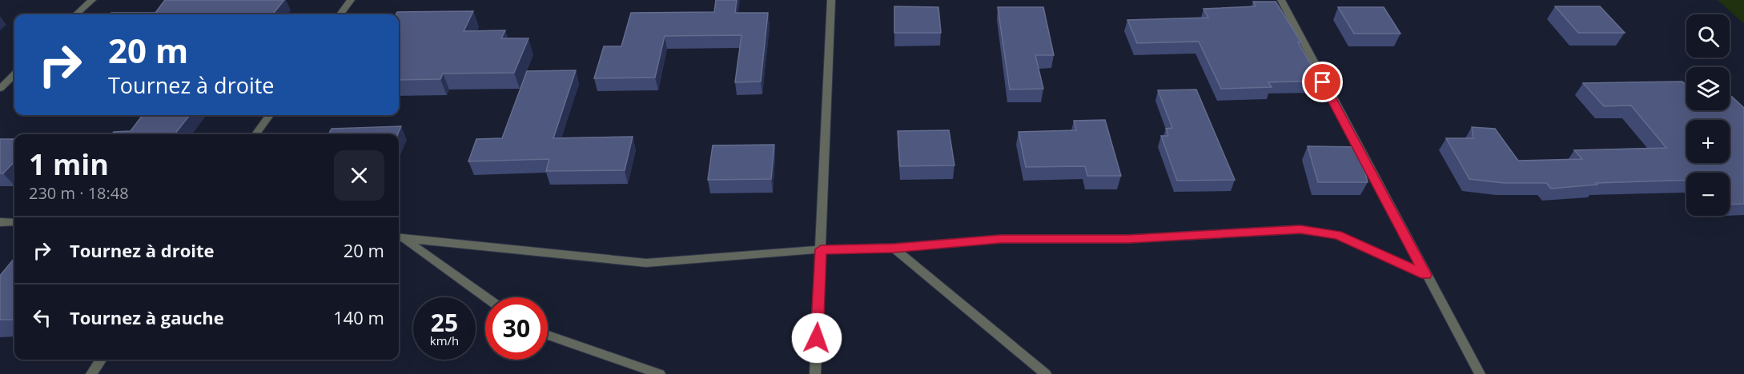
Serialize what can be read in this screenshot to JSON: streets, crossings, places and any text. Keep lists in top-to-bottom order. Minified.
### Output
{"page":{"map_buttons":["+","−"],"turn":["20 m","Tournez à droite"],"heading":["1 min","230 m · 18:48"],"list":[{"name":"Tournez à droite","value":"20 m"},{"name":"Tournez à gauche","value":"140 m"}],"speed":"25 km/h","limit":"30"}}
